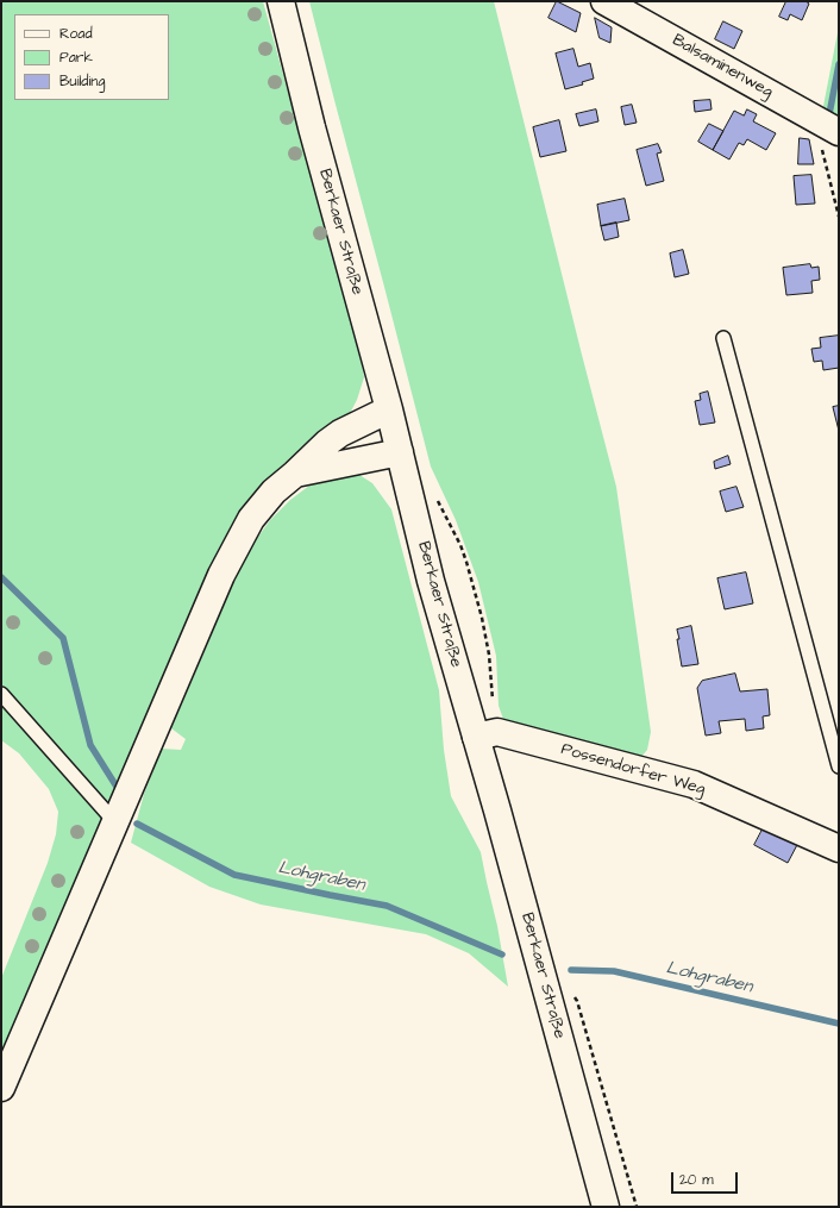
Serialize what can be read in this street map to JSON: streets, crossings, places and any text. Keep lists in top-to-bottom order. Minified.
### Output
{"streets":{"street":["Balsaminenweg","Berkaer Straße","Possendorfer Weg"]},"crossings":[["Berkaer Straße","Possendorfer Weg"]],"water":["Lohgraben"],"legend":["Road","Park","Building"],"scale_bar":"20 m"}
